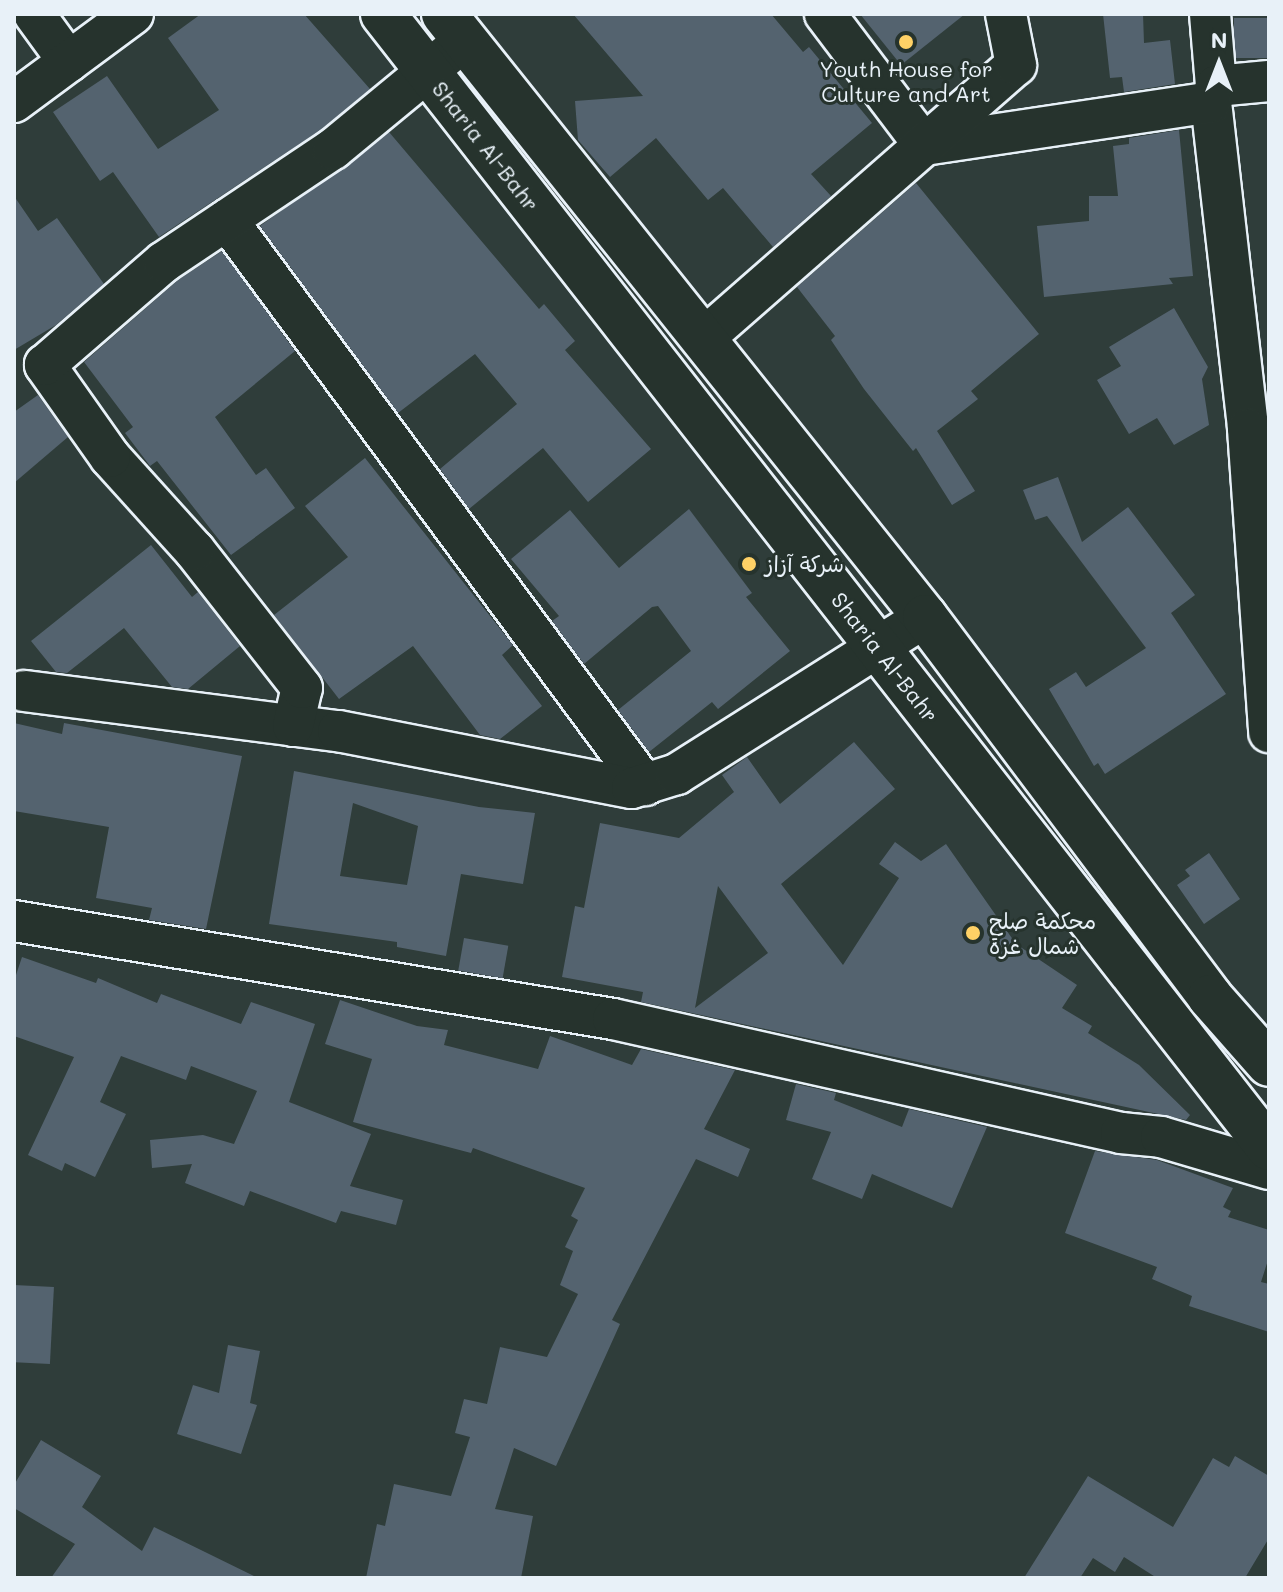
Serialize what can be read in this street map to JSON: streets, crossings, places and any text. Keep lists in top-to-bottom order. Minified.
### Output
{"streets":{"main road":["Sharia Al-Bahr"]},"places":["Youth House for Culture and Art","شركة آزاز","محكمة صلح شمال غزة"],"north":"top"}
